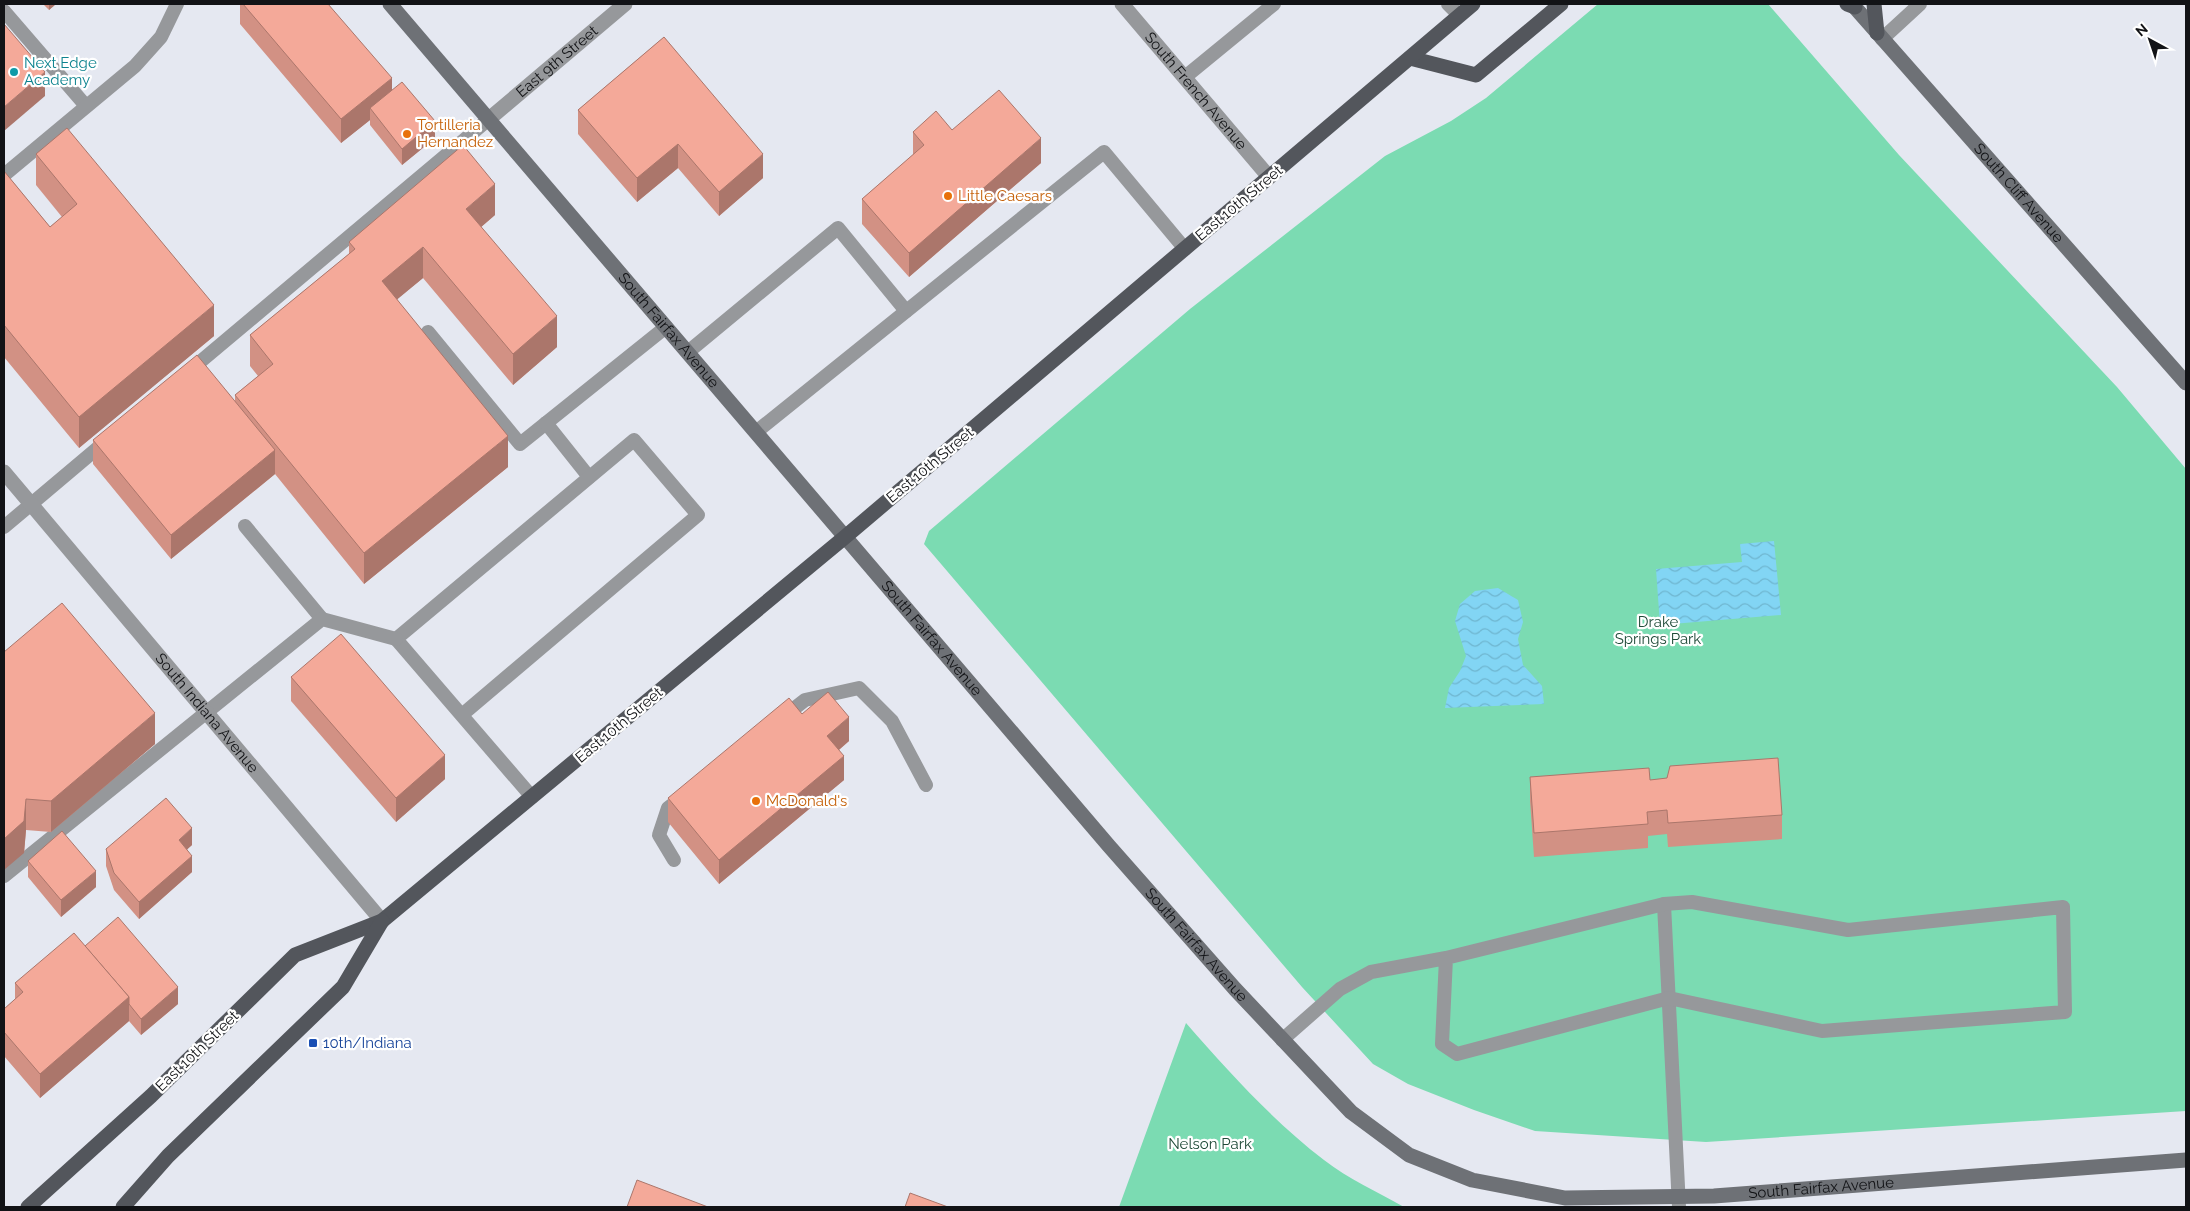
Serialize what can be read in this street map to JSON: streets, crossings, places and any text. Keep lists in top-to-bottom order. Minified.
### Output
{"streets":{"main road":["East 10th Street"],"street":["East 9th Street","South French Avenue","South Cliff Avenue","South Fairfax Avenue","South Indiana Avenue"]},"crossings":[["East 9th Street","South Fairfax Avenue"],["South French Avenue","East 10th Street"],["East 10th Street","South Fairfax Avenue"],["East 10th Street","South Indiana Avenue"]],"parks":["Drake Springs Park","Nelson Park"],"places":{"other":["Next Edge Academy","Tortilleria Hernandez","Little Caesars","McDonald's"],"transit":["10th/Indiana"]},"north":"top left"}
